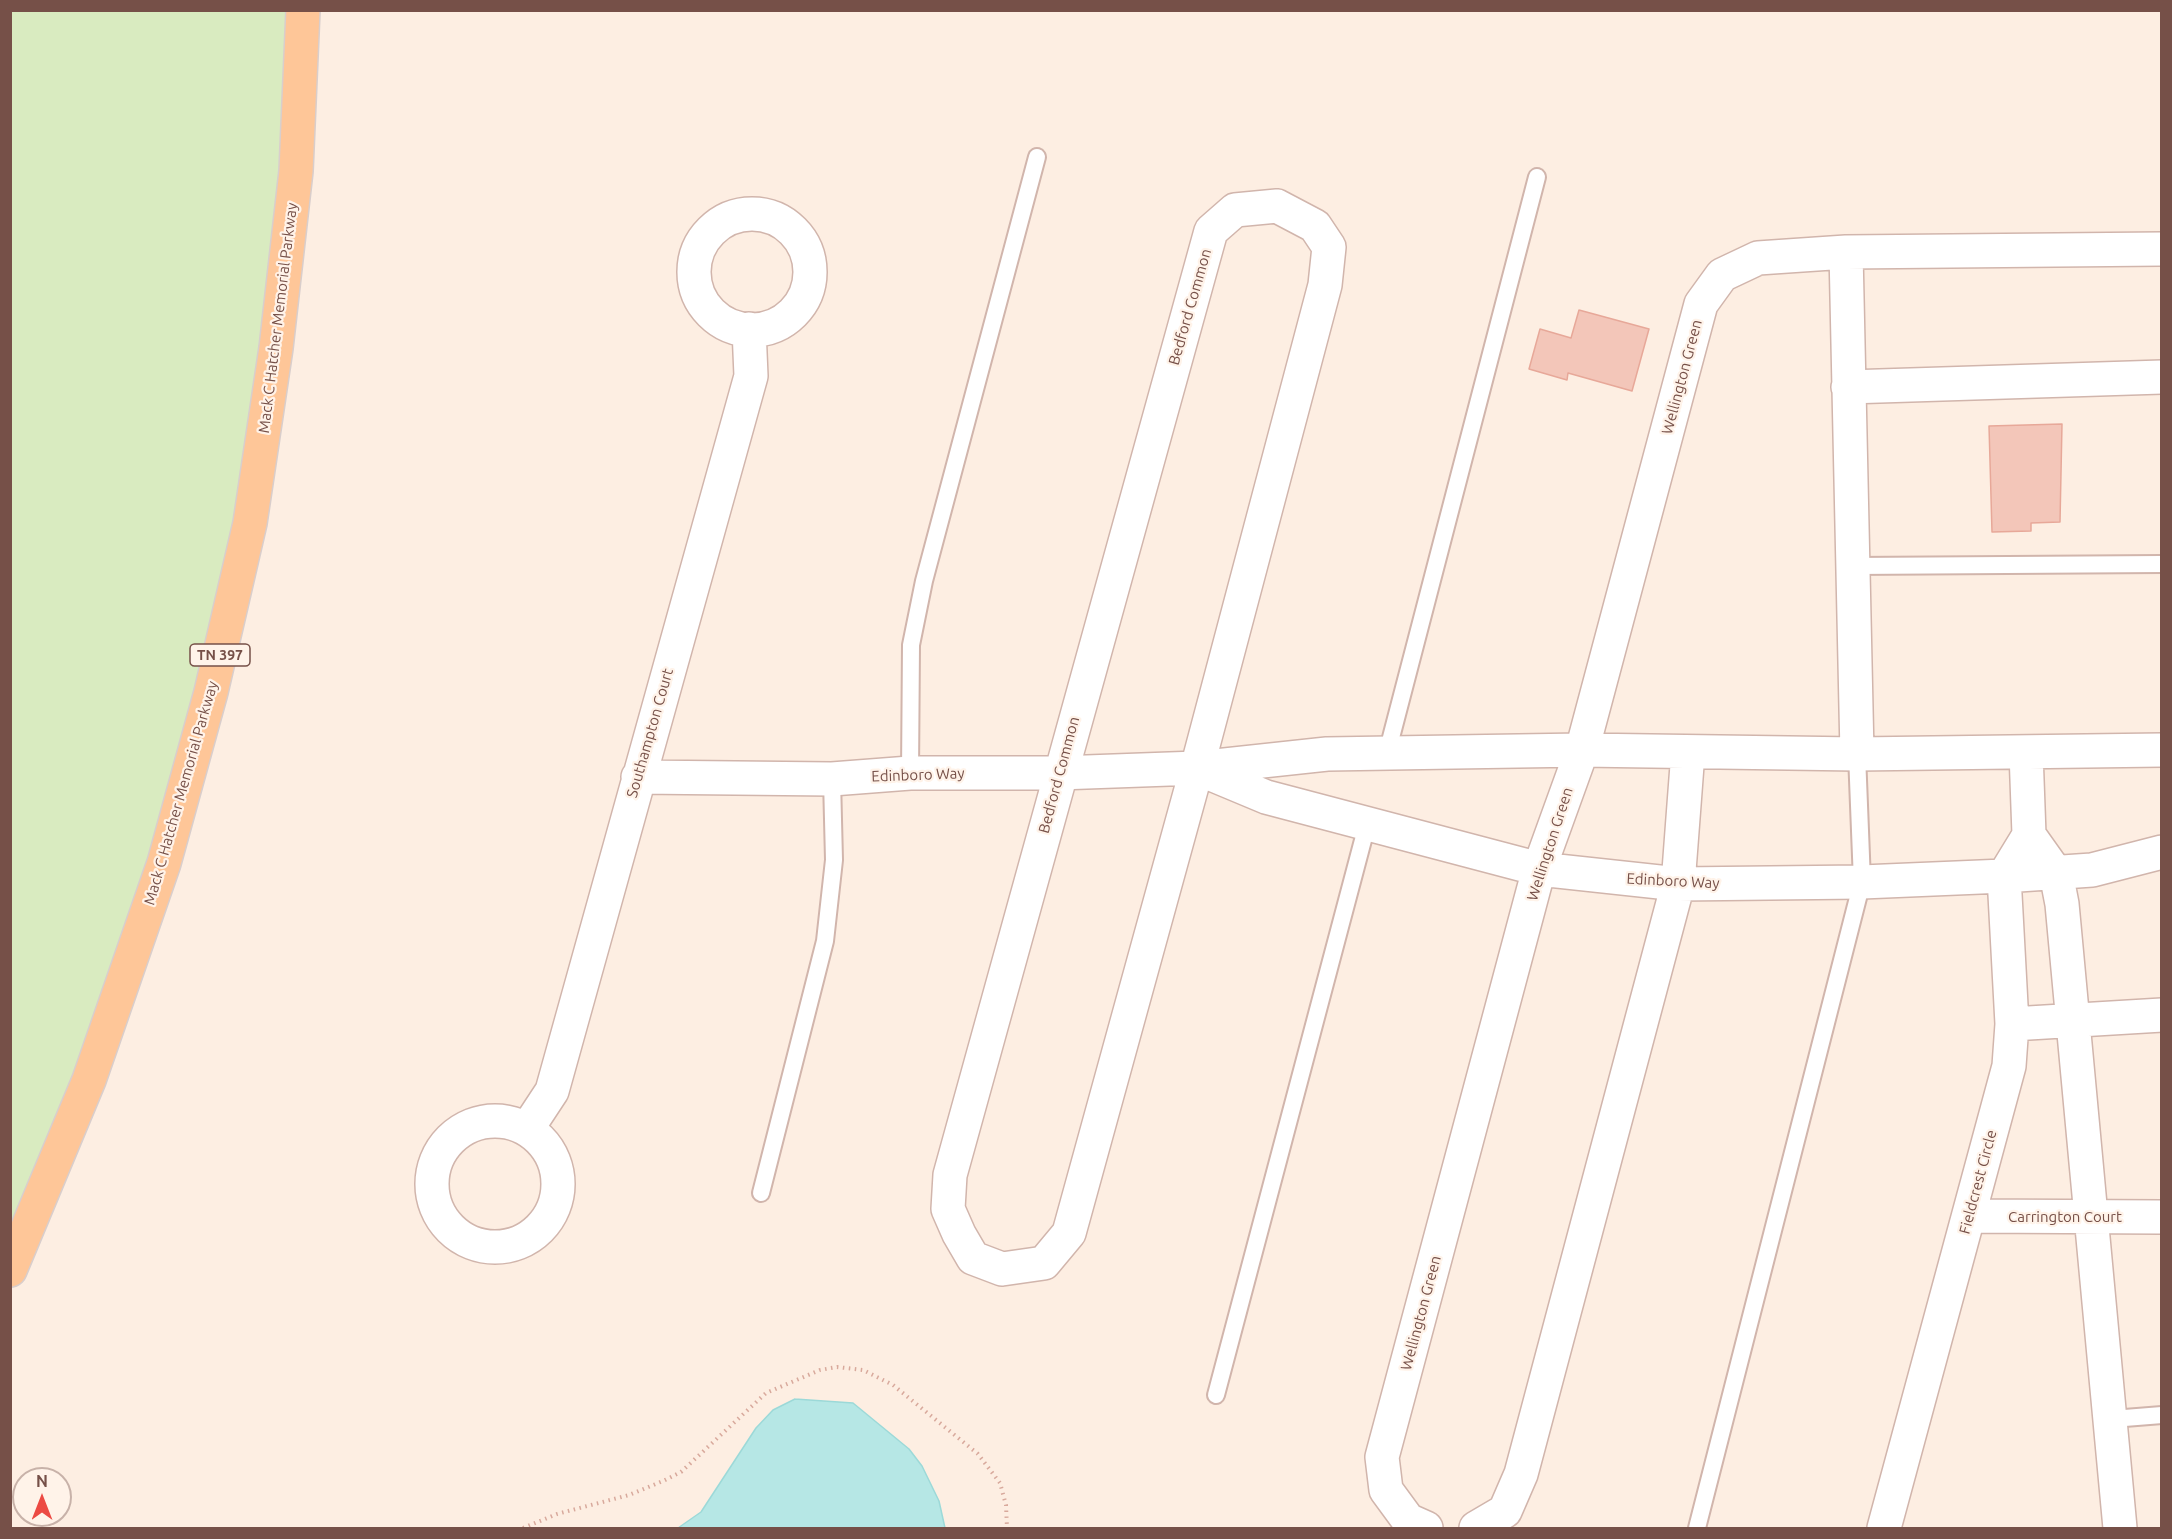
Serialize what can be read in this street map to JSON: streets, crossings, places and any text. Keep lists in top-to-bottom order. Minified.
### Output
{"streets":{"main road":["Mack C Hatcher Memorial Parkway","TN 397"],"street":["Bedford Common","Wellington Green","Southampton Court","Edinboro Way","Fieldcrest Circle","Carrington Court"]},"crossings":[["Bedford Common","Edinboro Way"],["Wellington Green","Edinboro Way"],["Southampton Court","Edinboro Way"],["Edinboro Way","Fieldcrest Circle"],["Fieldcrest Circle","Carrington Court"]],"north":"top"}
